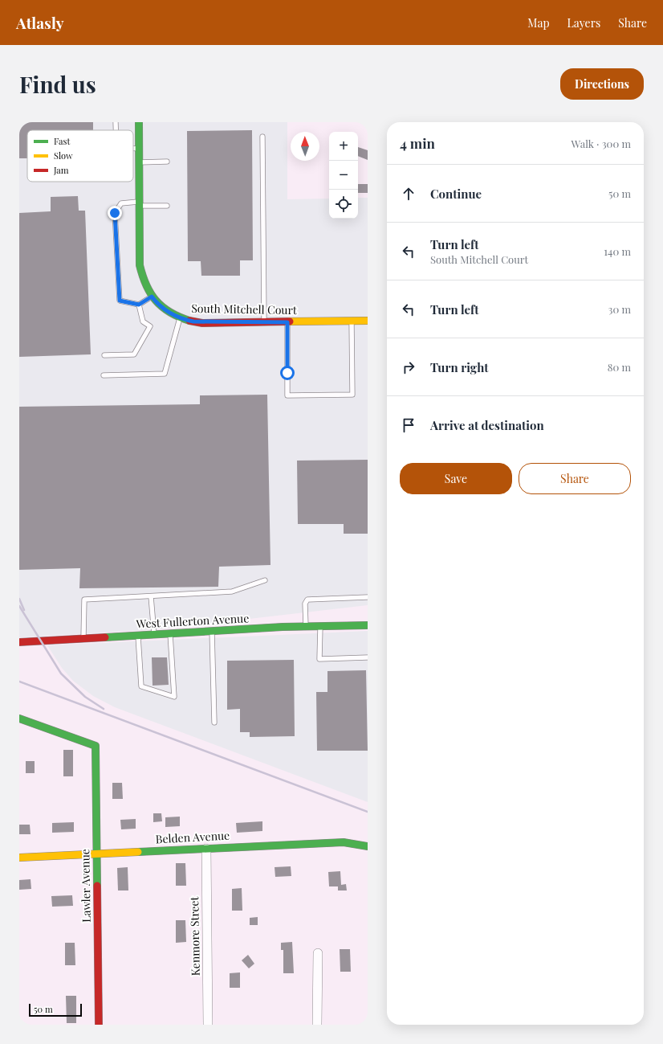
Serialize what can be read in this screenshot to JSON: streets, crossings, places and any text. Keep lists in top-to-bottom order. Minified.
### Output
{"streets":{"street":["South Mitchell Court","West Fullerton Avenue","Belden Avenue","Lawler Avenue","Kenmore Street"]},"crossings":[["Belden Avenue","Lawler Avenue"],["Belden Avenue","Kenmore Street"]],"legend":["Fast","Slow","Jam"],"scale_bar":"50 m","north":"top","page":{"header":"Atlasly","nav":["Map","Layers","Share"],"buttons":["Directions",["Save","Share"]],"title":"Find us","heading":["4 min","Walk · 300 m"],"map_buttons":["+","−"],"list":[["Continue","50 m"],["Turn left","South Mitchell Court","140 m"],["Turn left","30 m"],["Turn right","80 m"],"Arrive at destination"],"scale":"50 m"}}
